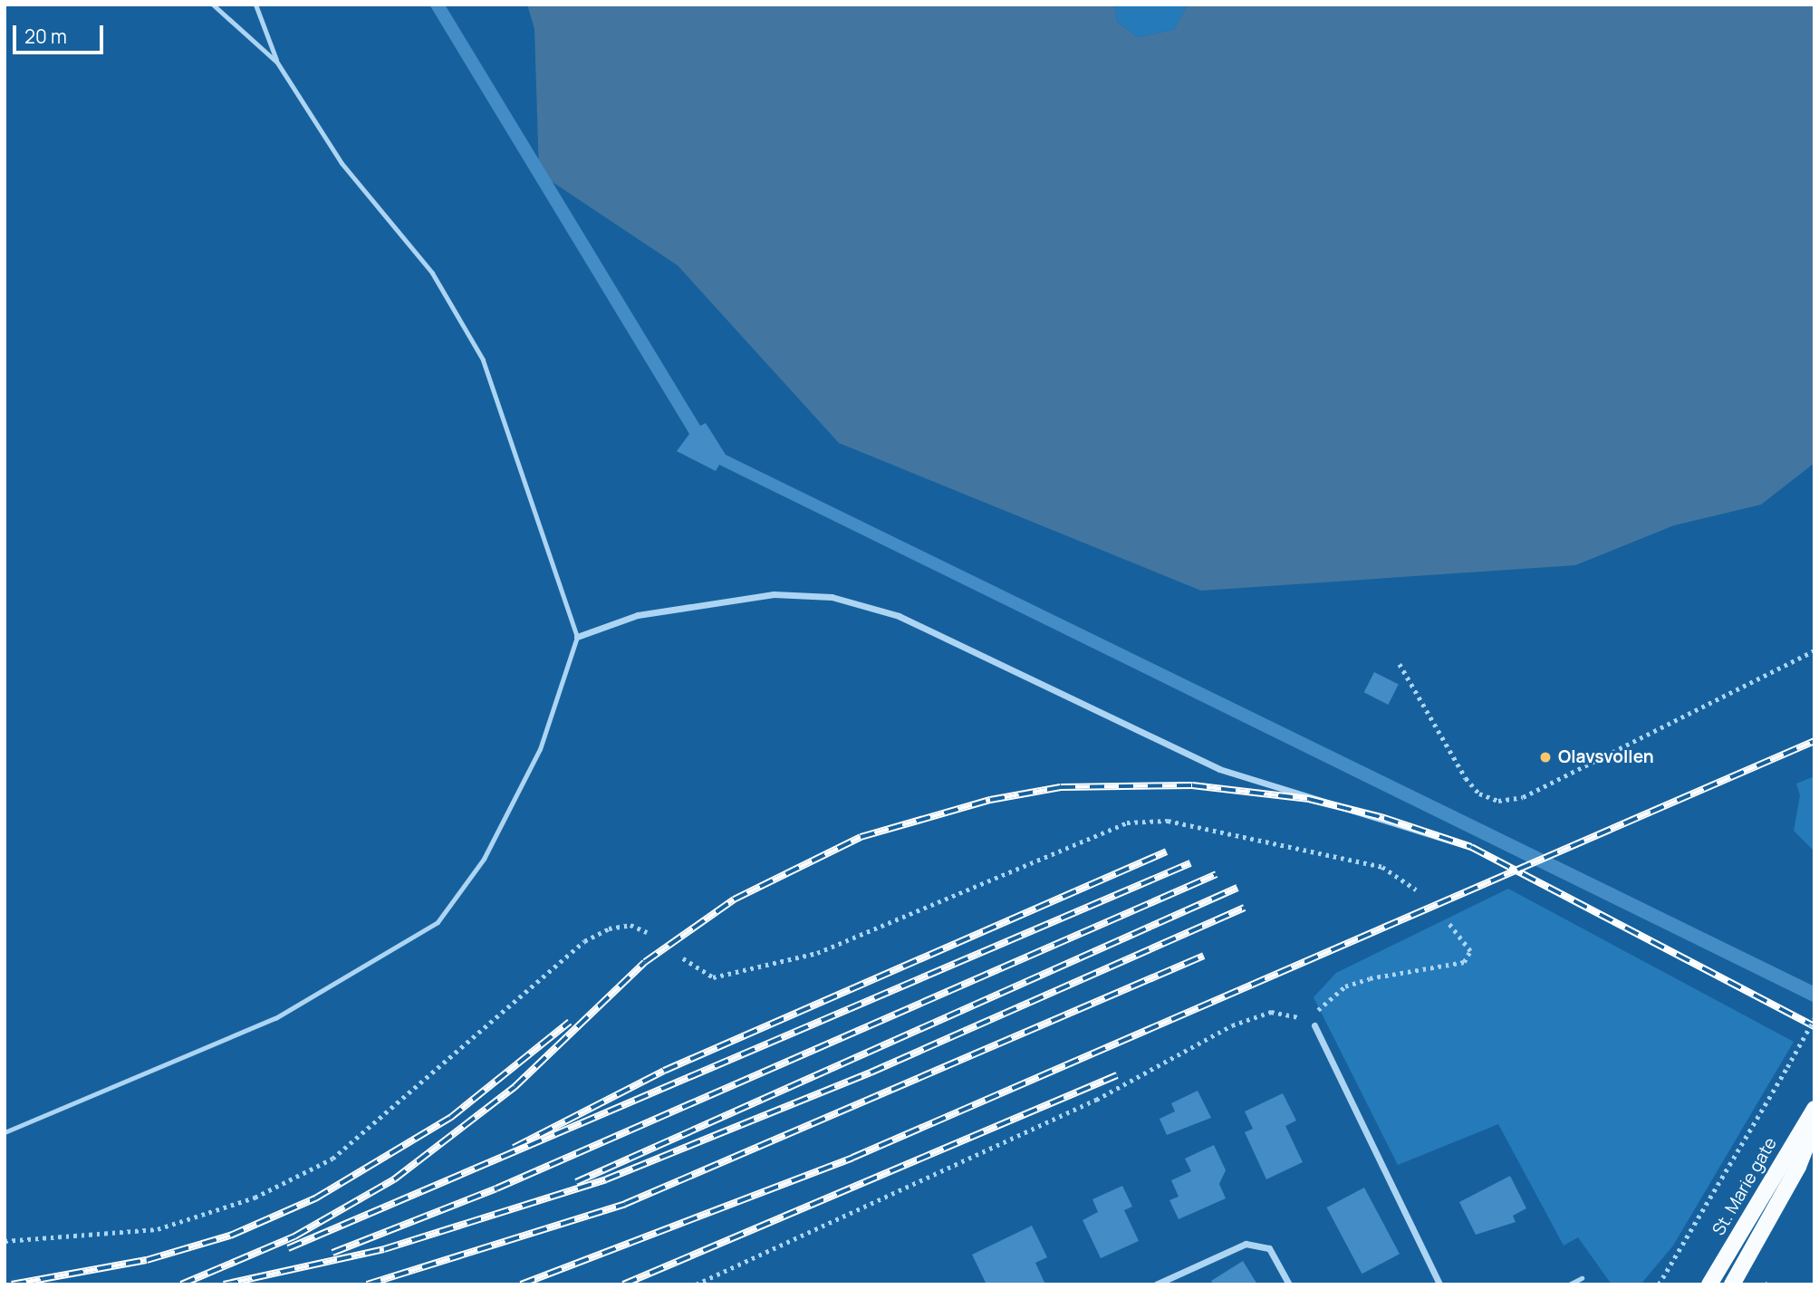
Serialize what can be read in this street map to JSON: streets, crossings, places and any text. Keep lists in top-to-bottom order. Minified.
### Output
{"streets":{"main road":["St. Marie gate"]},"places":["Olavsvollen"],"scale_bar":"20 m"}
